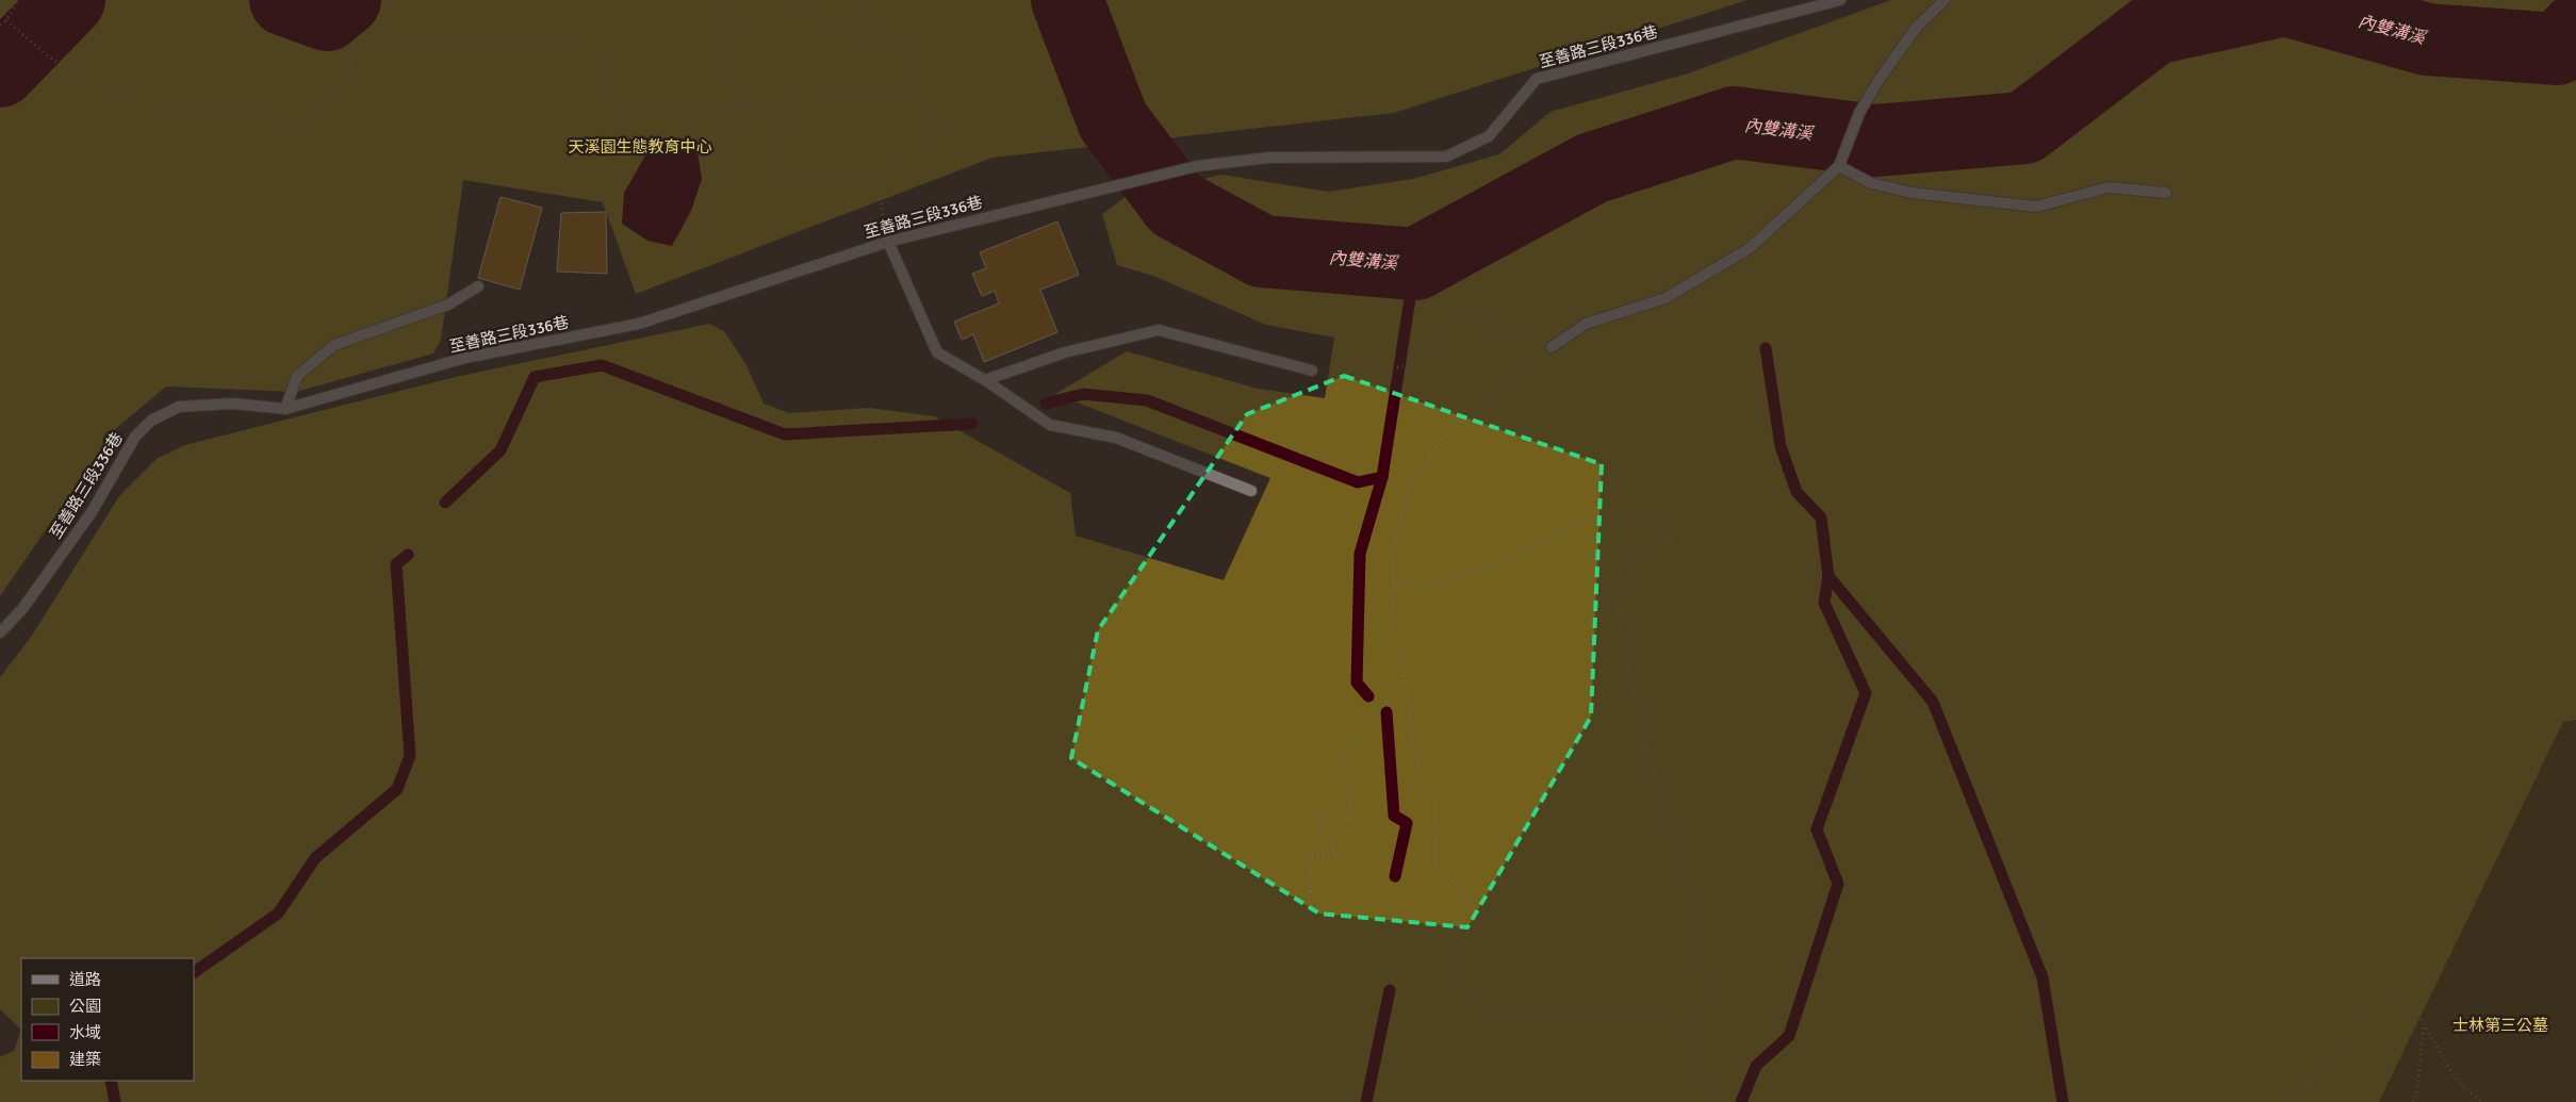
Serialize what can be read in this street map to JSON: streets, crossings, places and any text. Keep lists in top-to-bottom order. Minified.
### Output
{"streets":{"street":["至善路三段336巷"]},"water":["內雙溝溪"],"parks":["天溪園生態教育中心","士林第三公墓"],"legend":["道路","公園","水域","建築"]}
